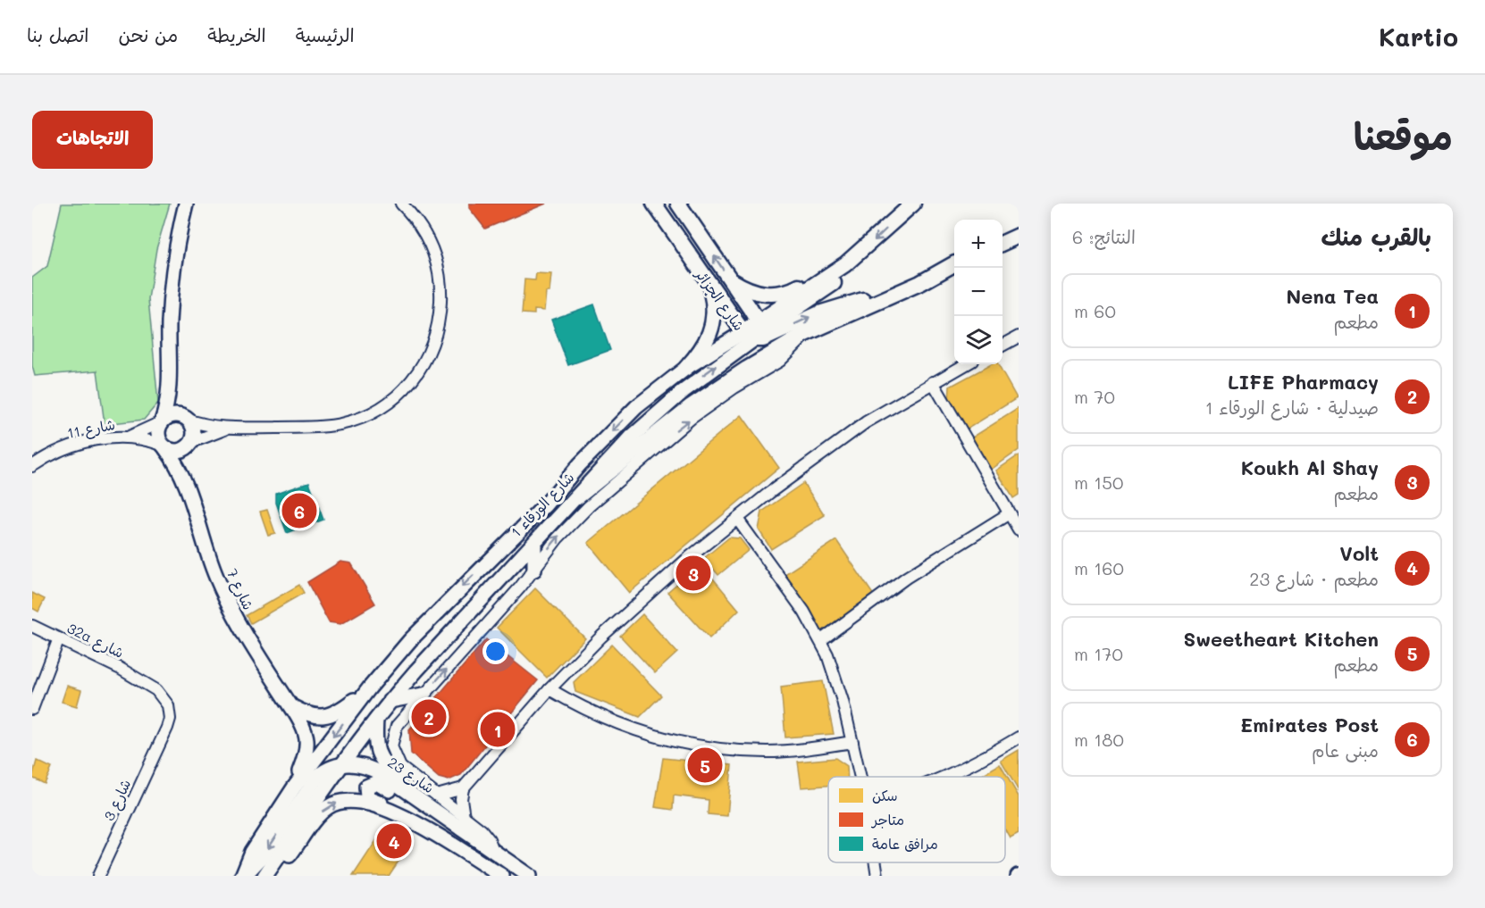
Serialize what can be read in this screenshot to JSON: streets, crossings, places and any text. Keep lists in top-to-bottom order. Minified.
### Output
{"streets":{"main road":["شارع الجزائر","شارع الورقاء 1"],"street":["شارع 11","شارع 7","32a شارع","شارع 23","شارع 3"]},"crossings":[["شارع الجزائر","شارع الورقاء 1"],["شارع 11","شارع 7"],["شارع الورقاء 1","شارع 7"],["شارع الورقاء 1","شارع 23"],["32a شارع","شارع 3"]],"legend":["سكن","متاجر","مرافق عامة"],"page":{"header":"Kartio","nav":["الرئيسية","الخريطة","من نحن","اتصل بنا"],"title":"موقعنا","buttons":"الاتجاهات","heading":["بالقرب منك","النتائج: 6"],"map_buttons":["+","−"],"list":[{"mark":"1","name":"Nena Tea","note":"مطعم","value":"60 m"},{"mark":"2","name":"LIFE Pharmacy","note":"صيدلية · شارع الورقاء 1","value":"70 m"},{"mark":"3","name":"Koukh Al Shay","note":"مطعم","value":"150 m"},{"mark":"4","name":"Volt","note":"مطعم · شارع 23","value":"160 m"},{"mark":"5","name":"Sweetheart Kitchen","note":"مطعم","value":"170 m"},{"mark":"6","name":"Emirates Post","note":"مبنى عام","value":"180 m"}],"pins":["6","3","2","1","5","4"]}}
